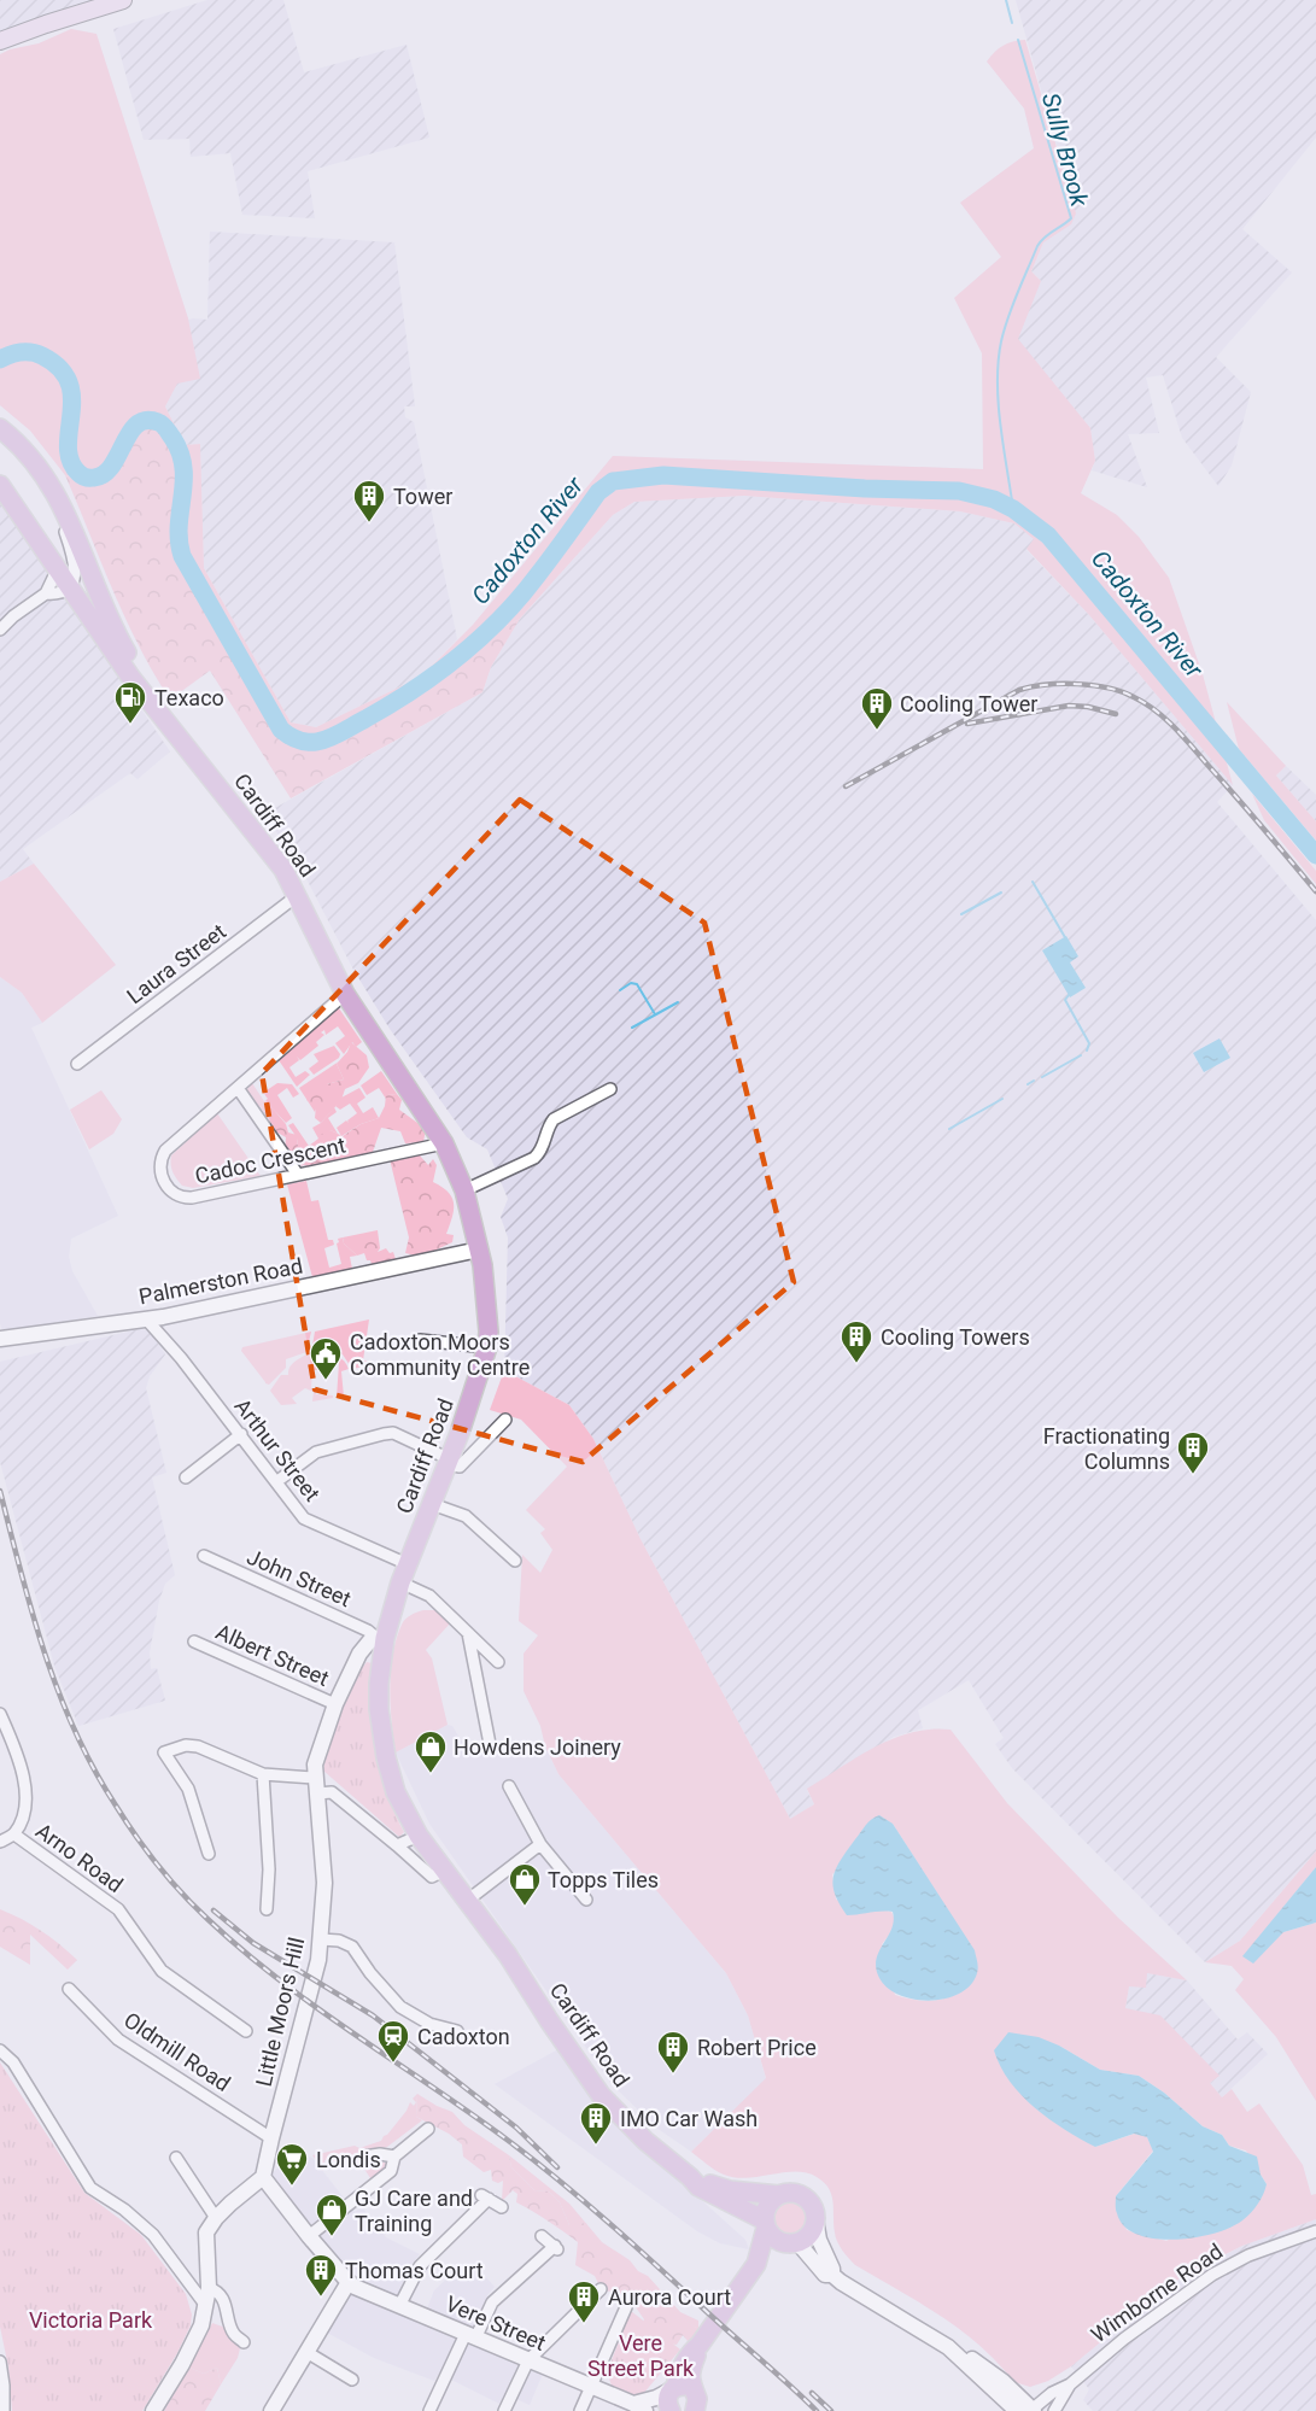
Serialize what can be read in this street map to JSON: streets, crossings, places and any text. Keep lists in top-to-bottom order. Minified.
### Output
{"streets":{"main road":["Cardiff Road"],"street":["Laura Street","Cadoc Crescent","Palmerston Road","Arthur Street","John Street","Albert Street","Arno Road","Little Moors Hill","Oldmill Road","Wimborne Road","Vere Street"]},"crossings":[["Cardiff Road","Laura Street"],["Cardiff Road","Cadoc Crescent"],["Cardiff Road","Palmerston Road"],["Cardiff Road","Arthur Street"],["Cardiff Road","John Street"],["Cardiff Road","Little Moors Hill"],["Palmerston Road","Arthur Street"],["John Street","Little Moors Hill"],["Albert Street","Little Moors Hill"],["Little Moors Hill","Oldmill Road"],["Little Moors Hill","Vere Street"]],"water":["Sully Brook","Cadoxton River"],"parks":["Victoria Park","Vere Street Park"],"places":{"building":["Tower","Cooling Tower","Cooling Towers","Fractionating Columns","Robert Price","IMO Car Wash","Thomas Court","Aurora Court"],"fuel station":["Texaco"],"public building":["Cadoxton Moors Community Centre"],"shop":["Howdens Joinery","Topps Tiles","GJ Care and Training"],"station":["Cadoxton"],"supermarket":["Londis"]}}
